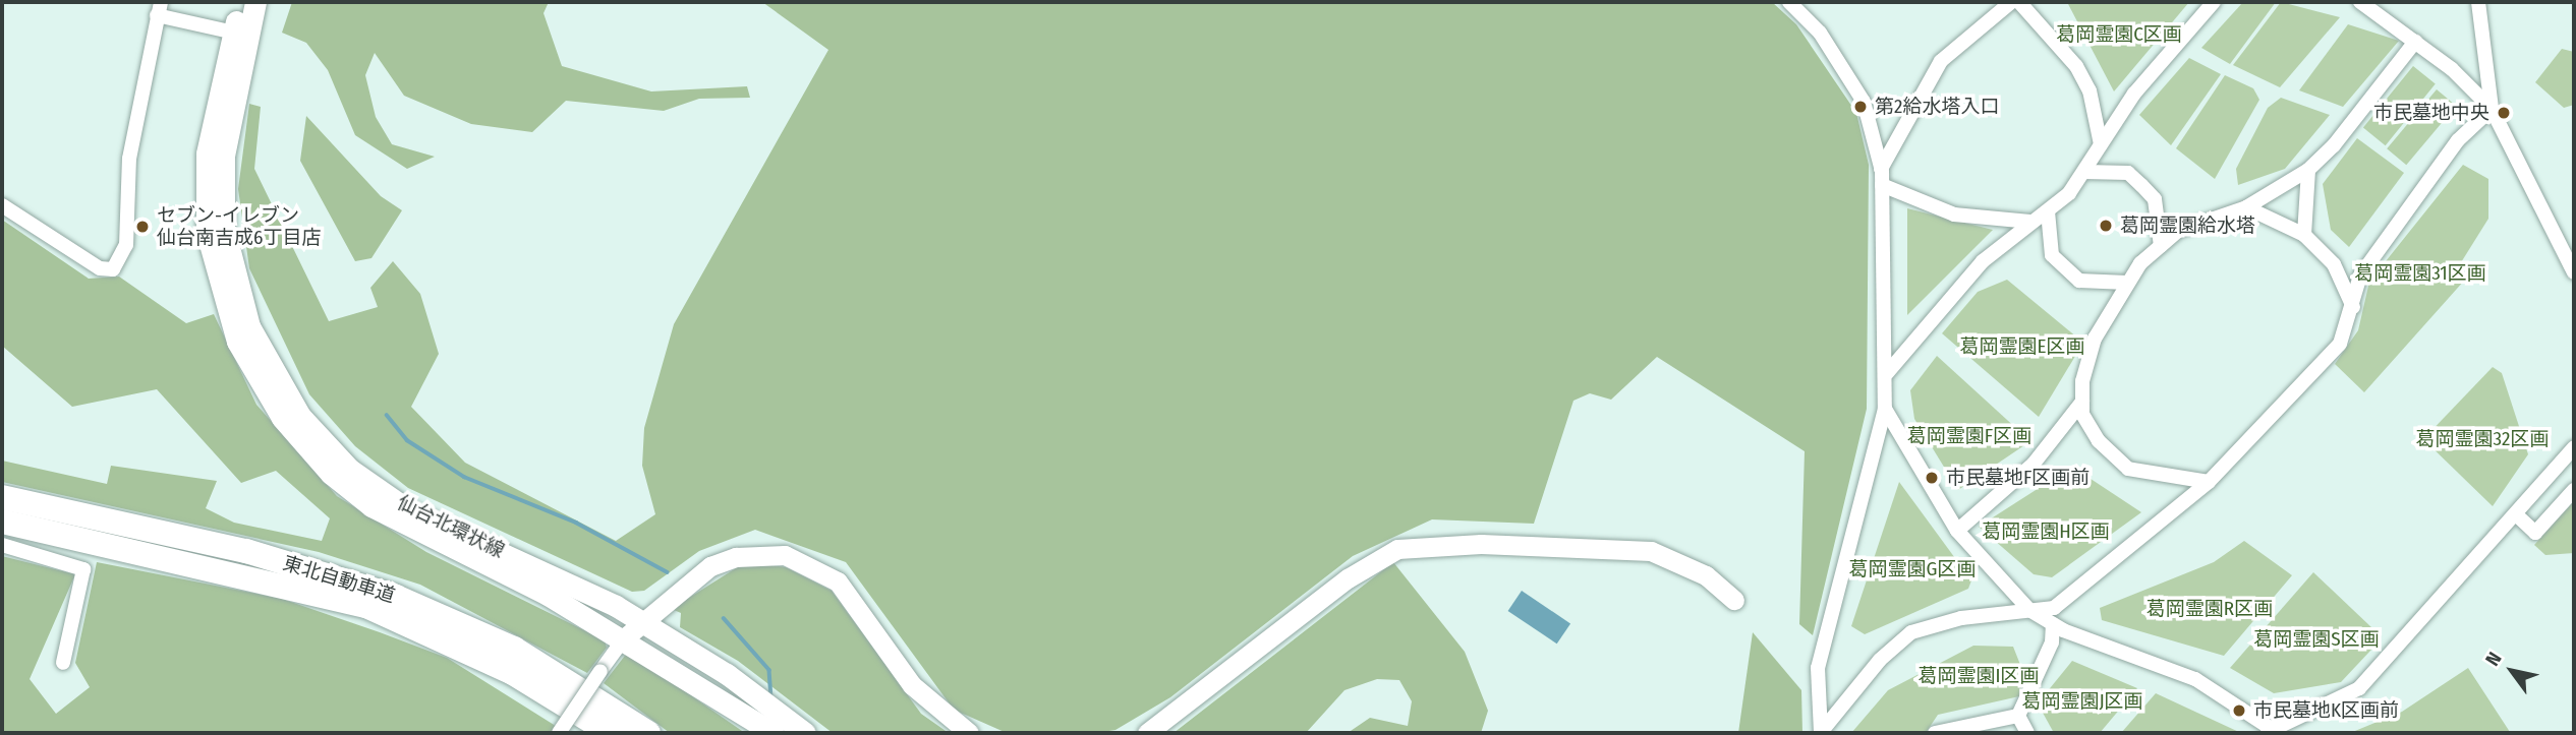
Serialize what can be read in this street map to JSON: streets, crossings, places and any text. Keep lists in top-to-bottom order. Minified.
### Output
{"streets":{"highway":["東北自動車道"],"main road":["仙台北環状線"]},"parks":["葛岡霊園C区画","葛岡霊園31区画","葛岡霊園E区画","葛岡霊園F区画","葛岡霊園32区画","葛岡霊園H区画","葛岡霊園G区画","葛岡霊園R区画","葛岡霊園S区画","葛岡霊園I区画","葛岡霊園J区画"],"places":["第2給水塔入口","市民墓地中央","葛岡霊園給水塔","セブン-イレブン 仙台南吉成6丁目店","市民墓地F区画前","市民墓地K区画前"],"north":"top left"}
